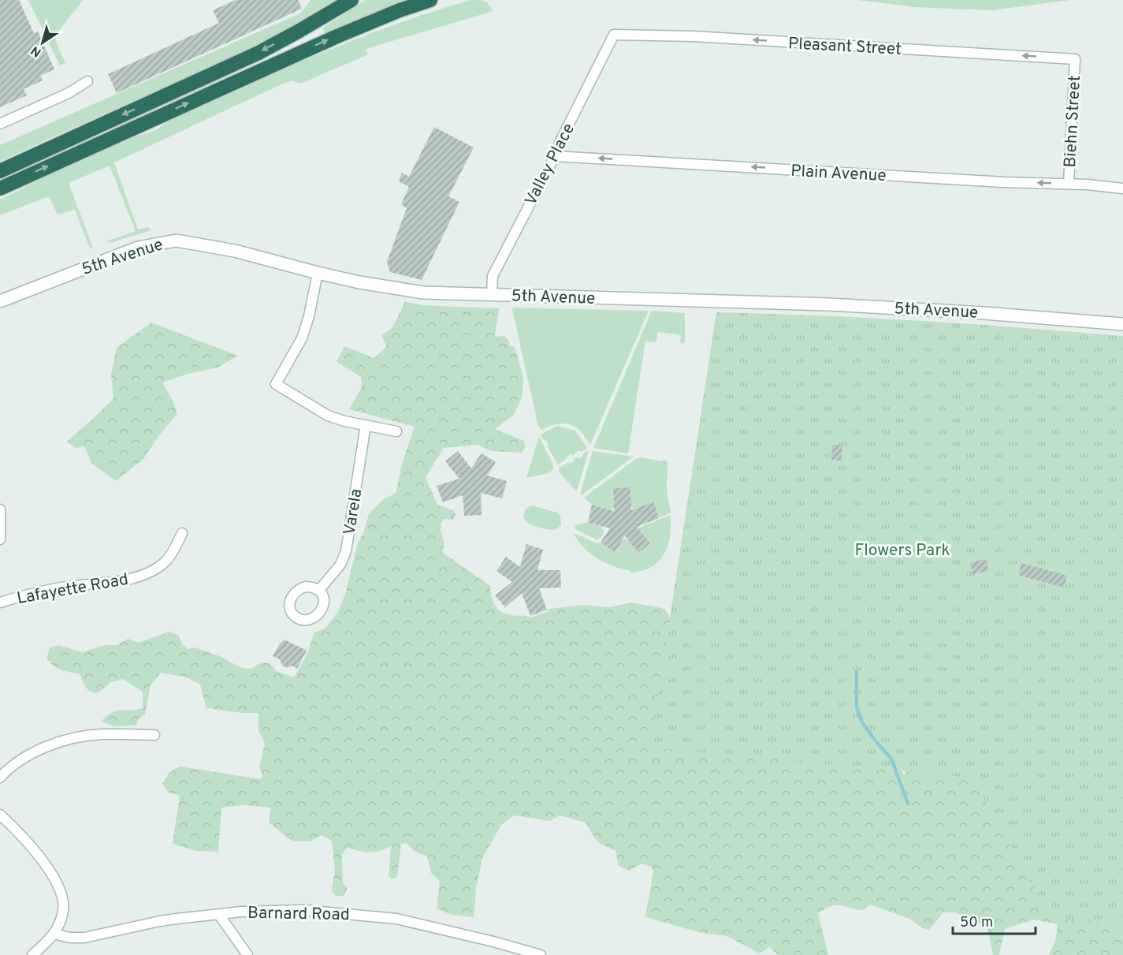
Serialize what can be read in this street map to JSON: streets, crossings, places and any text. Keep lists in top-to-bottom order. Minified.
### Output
{"streets":{"street":["Pleasant Street","Biehn Street","Valley Place","Plain Avenue","5th Avenue","Varela","Lafayette Road","Barnard Road"]},"crossings":[["Pleasant Street","Biehn Street"],["Pleasant Street","Valley Place"],["Biehn Street","Plain Avenue"],["Valley Place","Plain Avenue"],["Valley Place","5th Avenue"]],"one_way":["Pleasant Street","Plain Avenue"],"parks":["Flowers Park"],"scale_bar":"50 m","north":"bottom left"}
